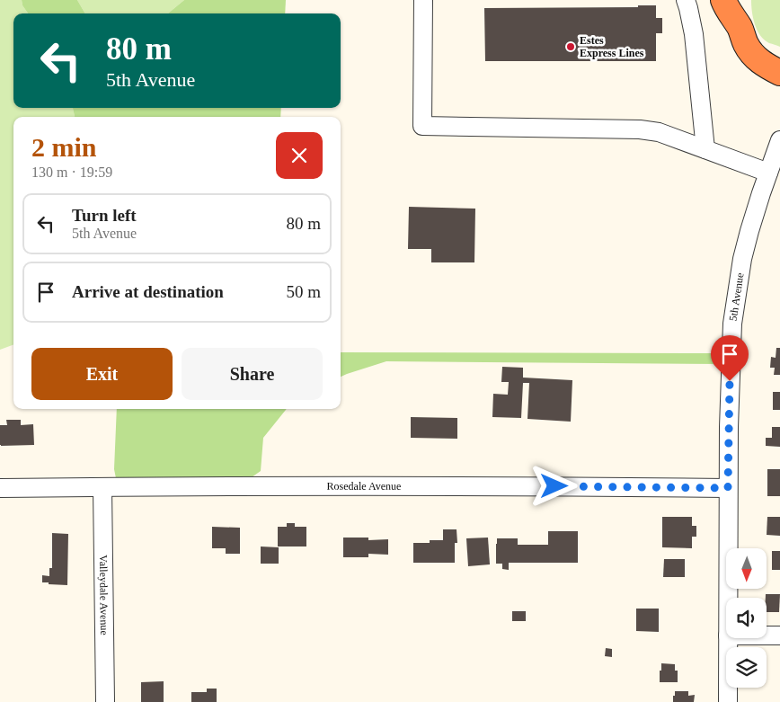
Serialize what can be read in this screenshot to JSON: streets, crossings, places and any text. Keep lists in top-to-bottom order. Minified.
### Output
{"streets":{"street":["5th Avenue","Rosedale Avenue","Valleydale Avenue"]},"crossings":[["5th Avenue","Rosedale Avenue"],["Rosedale Avenue","Valleydale Avenue"]],"places":["Estes Express Lines"],"north":"bottom","page":{"turn":["80 m","5th Avenue"],"heading":["2 min","130 m · 19:59"],"list":[{"name":"Turn left","note":"5th Avenue","value":"80 m"},{"name":"Arrive at destination","value":"50 m"}],"buttons":["Exit","Share"]}}
